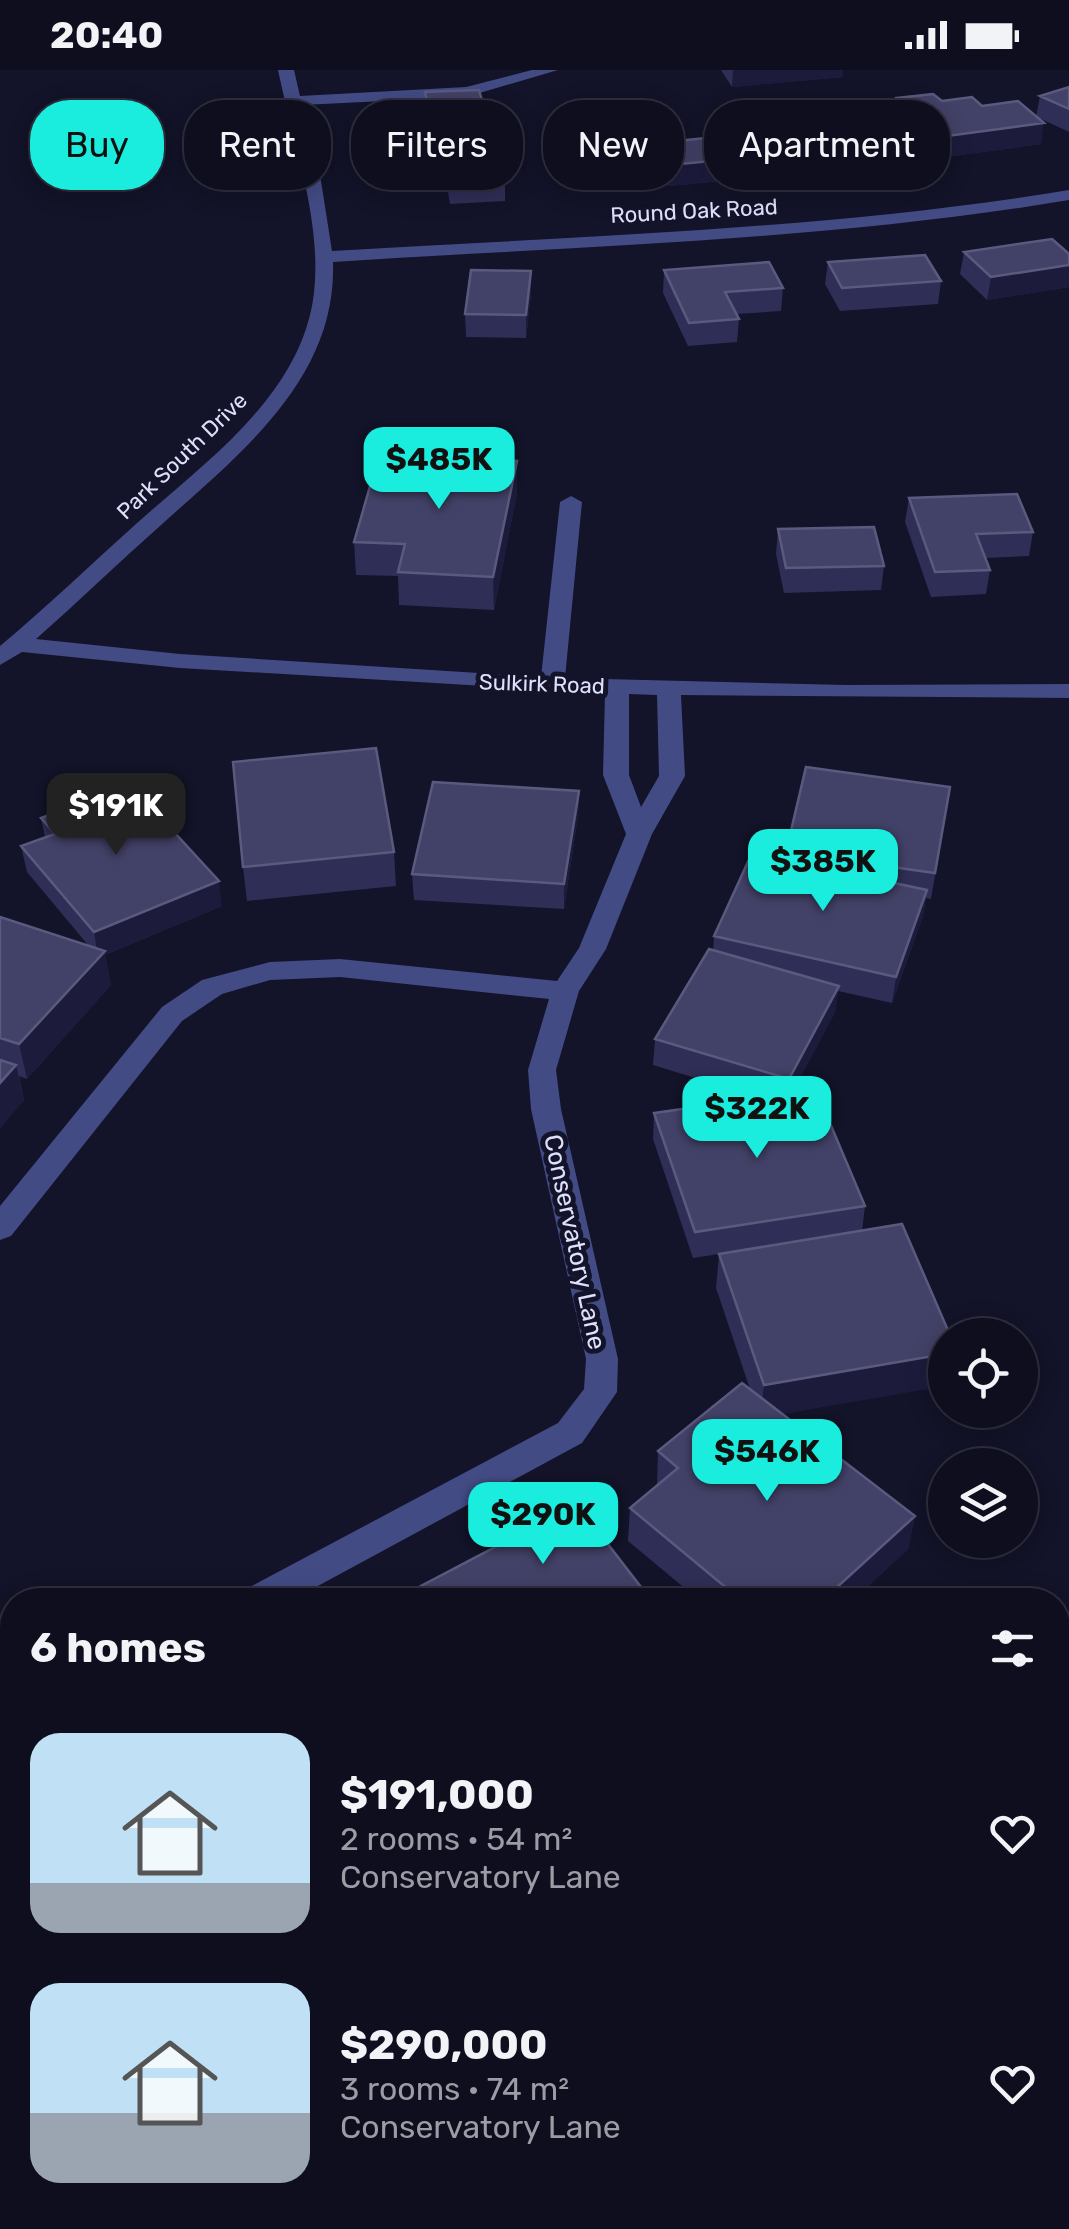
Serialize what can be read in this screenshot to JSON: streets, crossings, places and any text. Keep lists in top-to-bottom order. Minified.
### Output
{"streets":{"street":["Round Oak Road","Park South Drive","Sulkirk Road","Conservatory Lane"]},"crossings":[["Round Oak Road","Park South Drive"],["Park South Drive","Sulkirk Road"],["Sulkirk Road","Conservatory Lane"]],"page":{"status":"20:40","chip":["Buy","Rent","Filters","New","Apartment"],"price":["$485K","$191K","$385K","$322K","$546K","$290K"],"heading":"6 homes","list":[{"name":"$191,000","note":"2 rooms · 54 m² · Conservatory Lane"},{"name":"$290,000","note":"3 rooms · 74 m² · Conservatory Lane"}]}}
